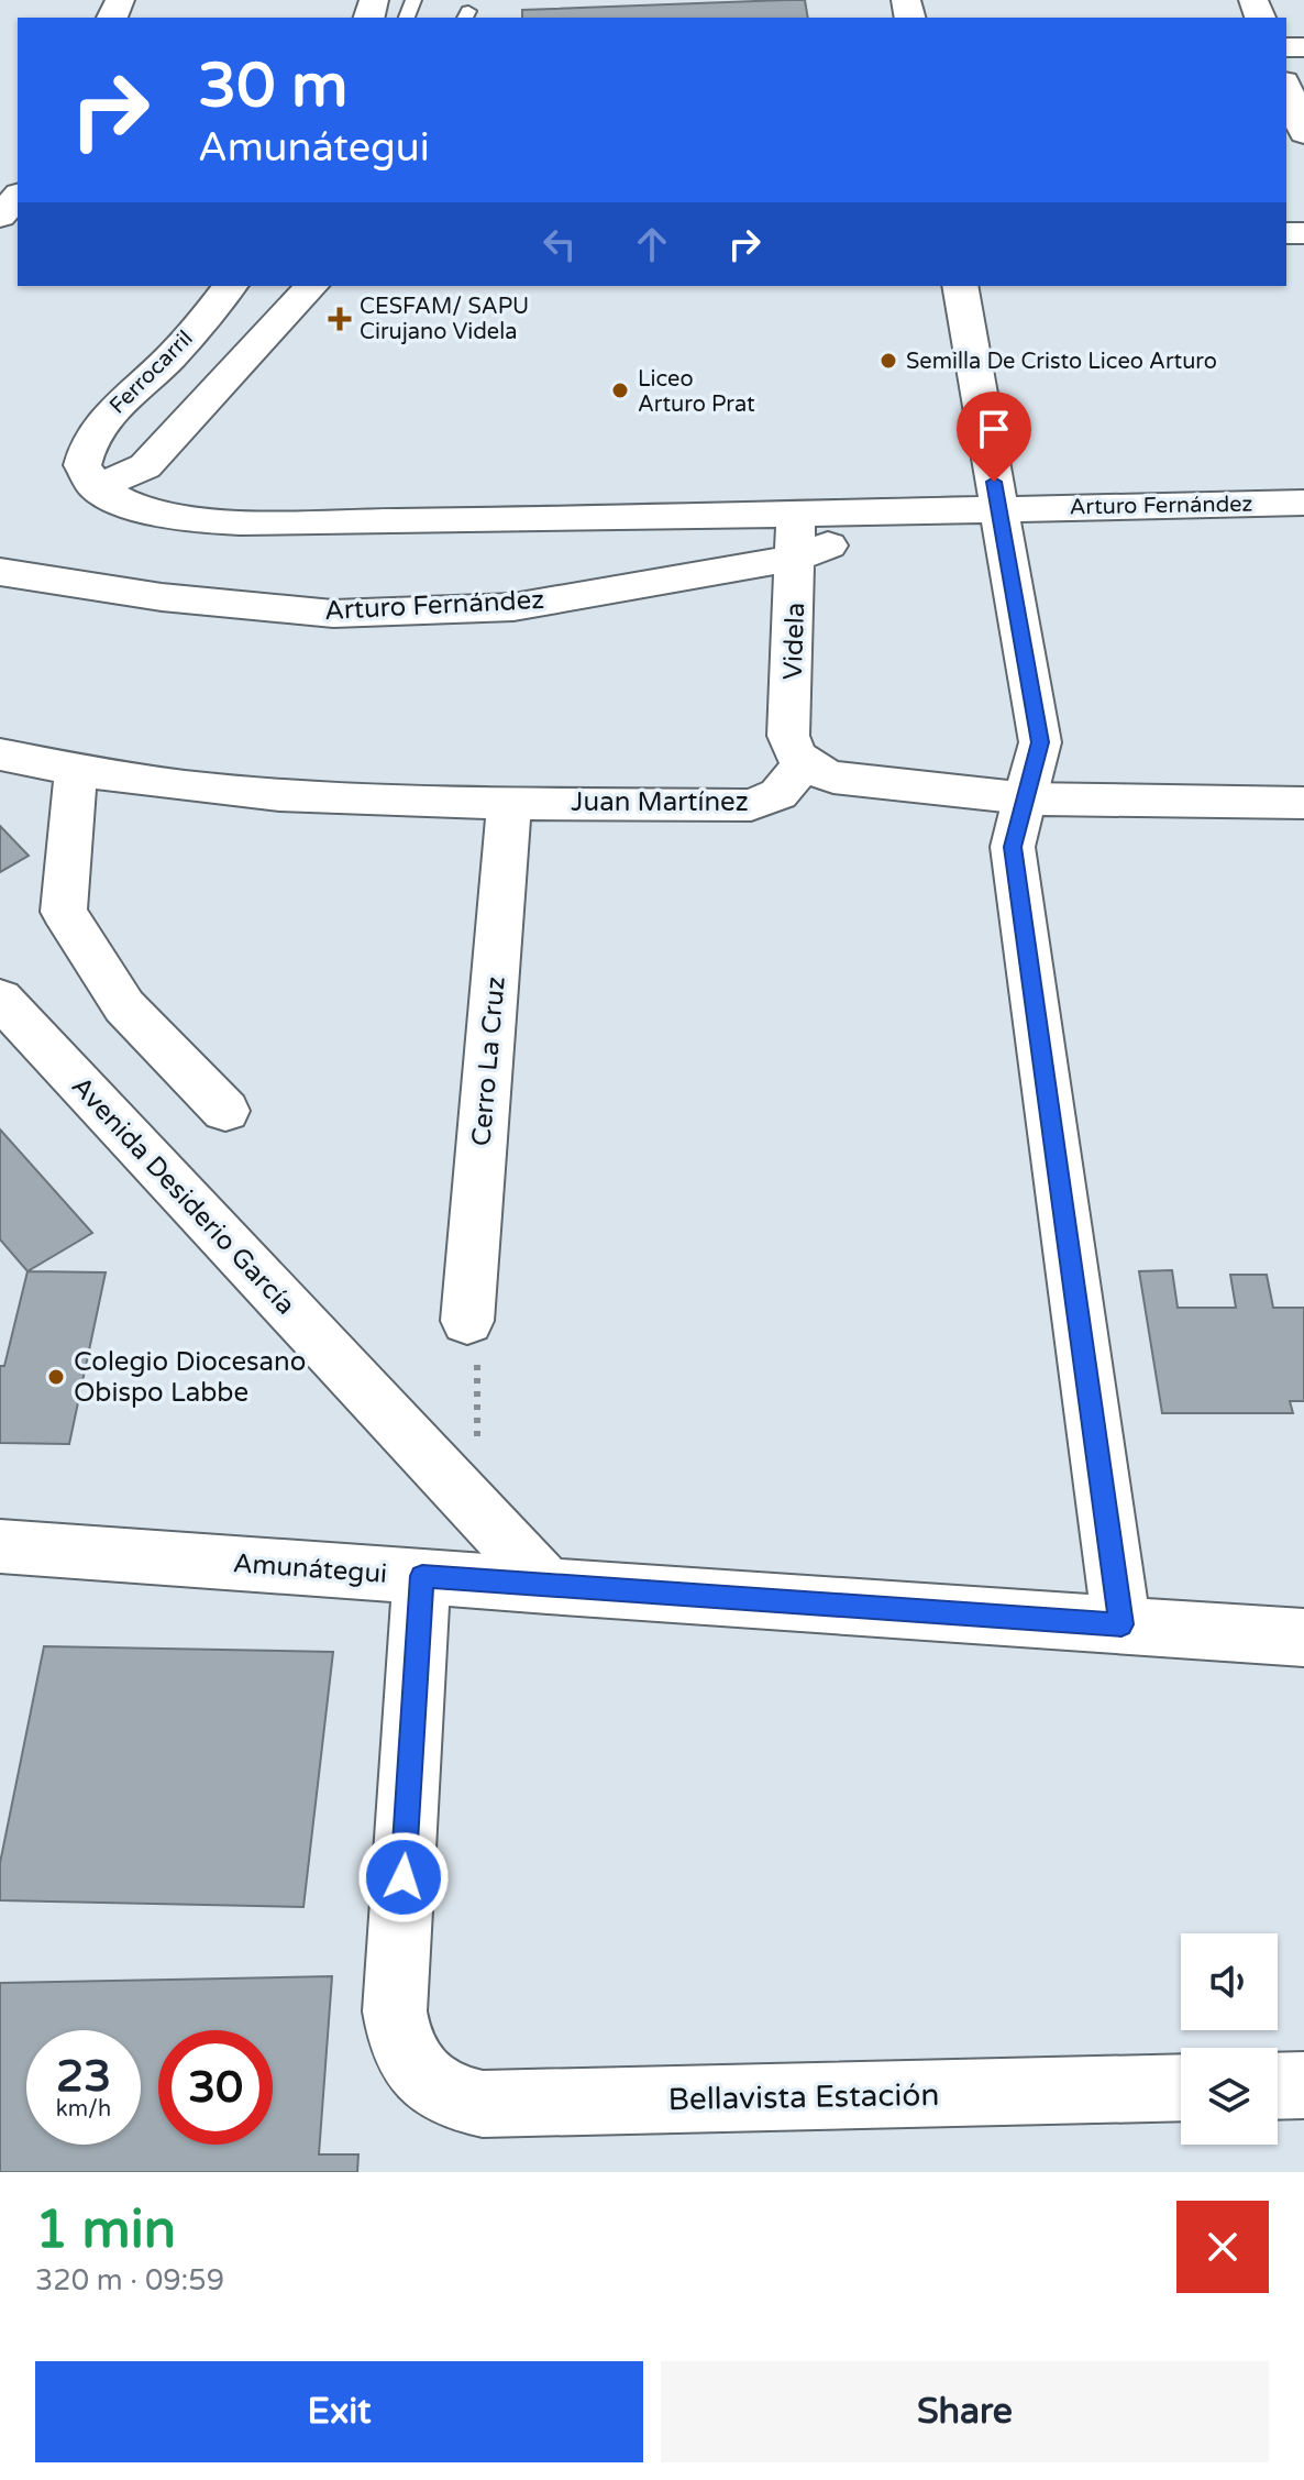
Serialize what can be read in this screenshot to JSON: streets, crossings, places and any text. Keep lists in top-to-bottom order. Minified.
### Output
{"streets":{"street":["Ferrocarril","Arturo Fernández","Videla","Juan Martínez","Cerro La Cruz","Avenida Desiderio García","Amunátegui","Bellavista Estación"]},"crossings":[["Ferrocarril","Arturo Fernández"],["Arturo Fernández","Videla"],["Videla","Juan Martínez"],["Juan Martínez","Cerro La Cruz"],["Avenida Desiderio García","Amunátegui"],["Amunátegui","Bellavista Estación"]],"places":{"health":["CESFAM/ SAPU Cirujano Videla"],"other":["Semilla De Cristo Liceo Arturo","Liceo Arturo Prat","Colegio Diocesano Obispo Labbe"]},"page":{"turn":["30 m","Amunátegui"],"speed":"23 km/h","limit":"30","heading":["1 min","320 m · 09:59"],"buttons":["Exit","Share"]}}
